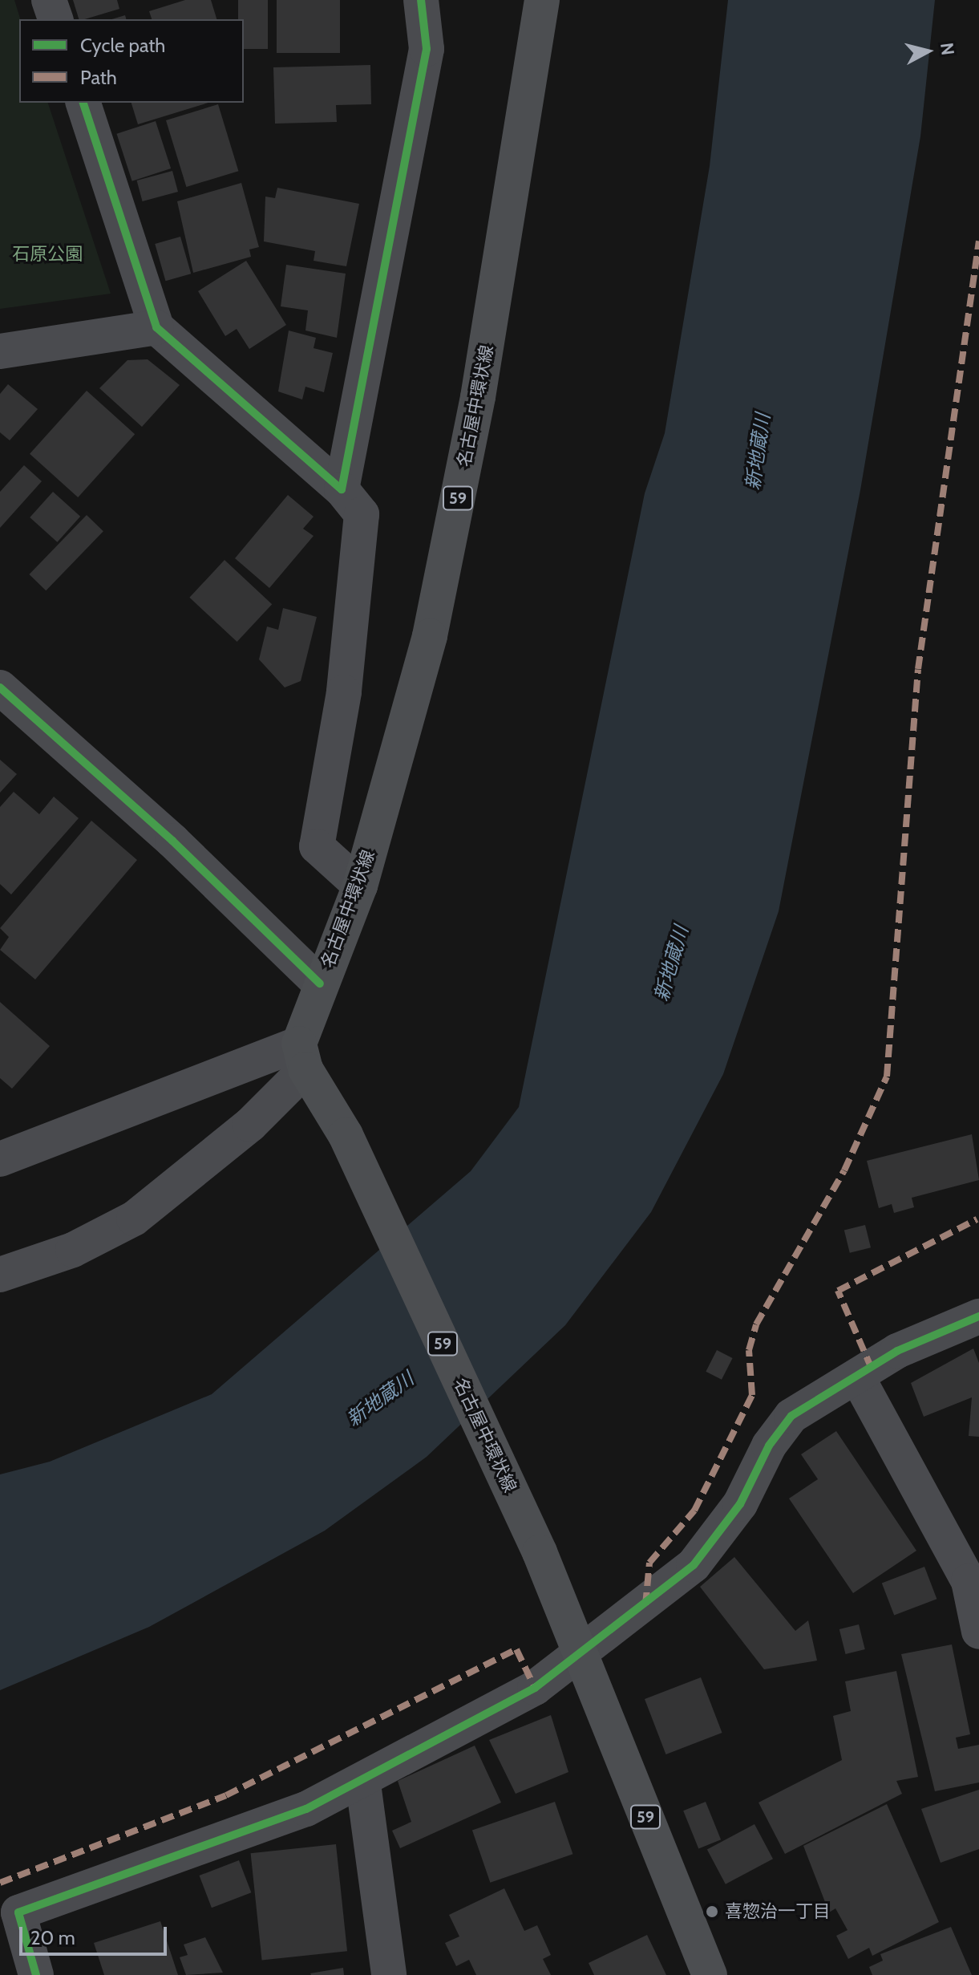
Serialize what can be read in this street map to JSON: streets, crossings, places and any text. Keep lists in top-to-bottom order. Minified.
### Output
{"streets":{"main road":["名古屋中環状線","59"]},"water":["新地蔵川"],"parks":["石原公園"],"places":["喜惣治一丁目"],"legend":["Cycle path","Path"],"scale_bar":"20 m","north":"right"}
